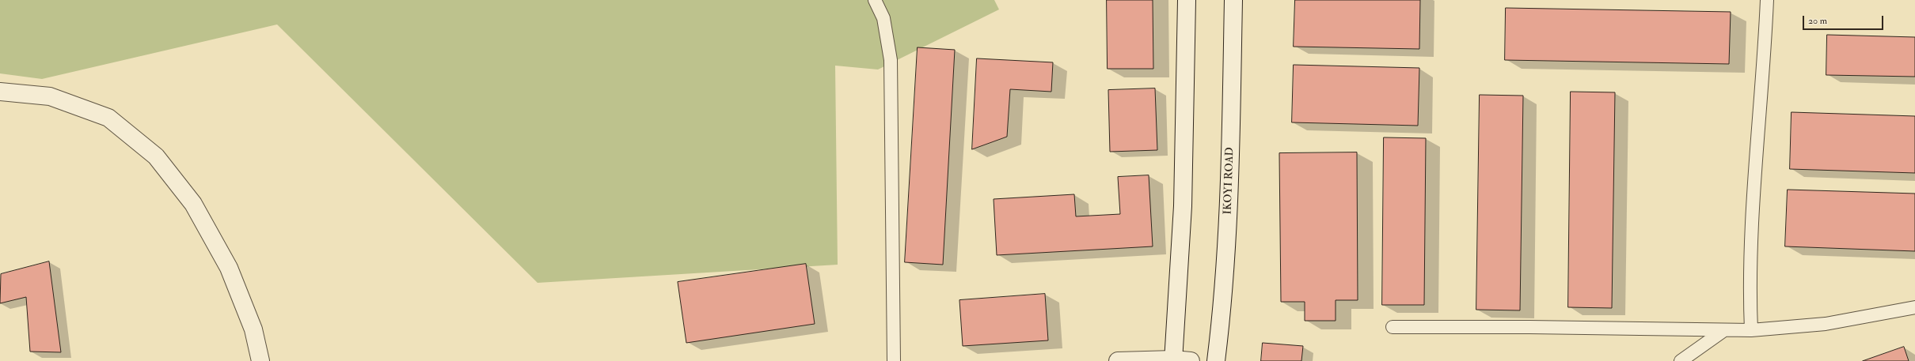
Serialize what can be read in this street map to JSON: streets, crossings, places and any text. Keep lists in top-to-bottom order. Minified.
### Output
{"streets":{"main road":["IKOYI ROAD"]},"scale_bar":"20 m"}
